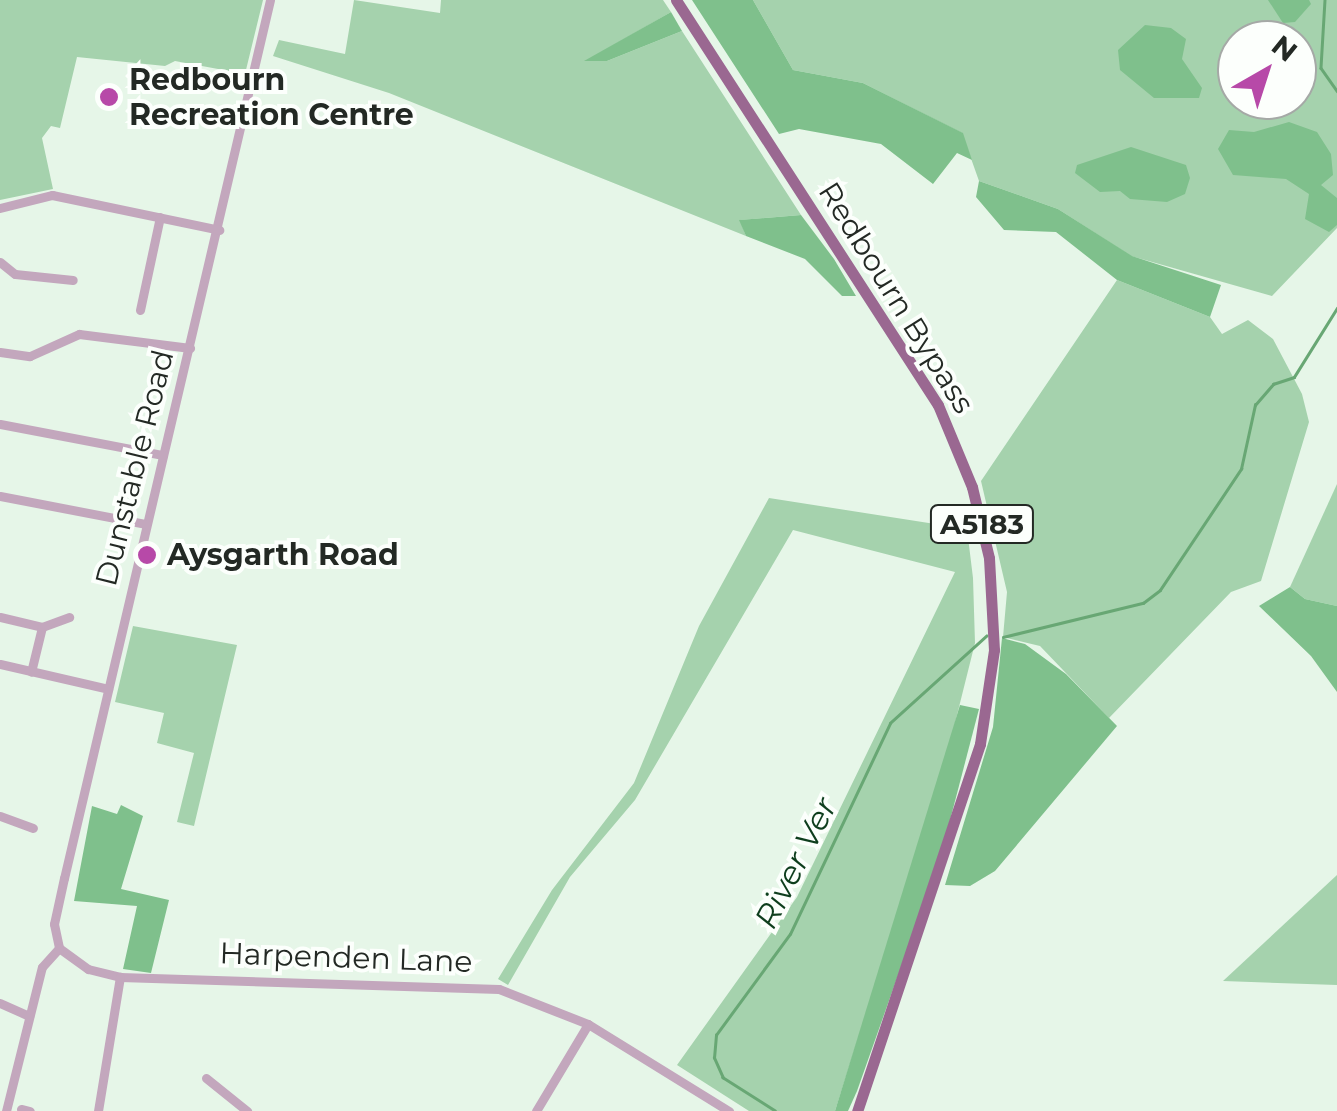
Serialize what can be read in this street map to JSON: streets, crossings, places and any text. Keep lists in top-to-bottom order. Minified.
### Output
{"streets":{"main road":["Redbourn Bypass","A5183"],"street":["Dunstable Road","Harpenden Lane"]},"crossings":[["Dunstable Road","Harpenden Lane"]],"water":["River Ver"],"places":["Redbourn Recreation Centre","Aysgarth Road"],"north":"top right"}
